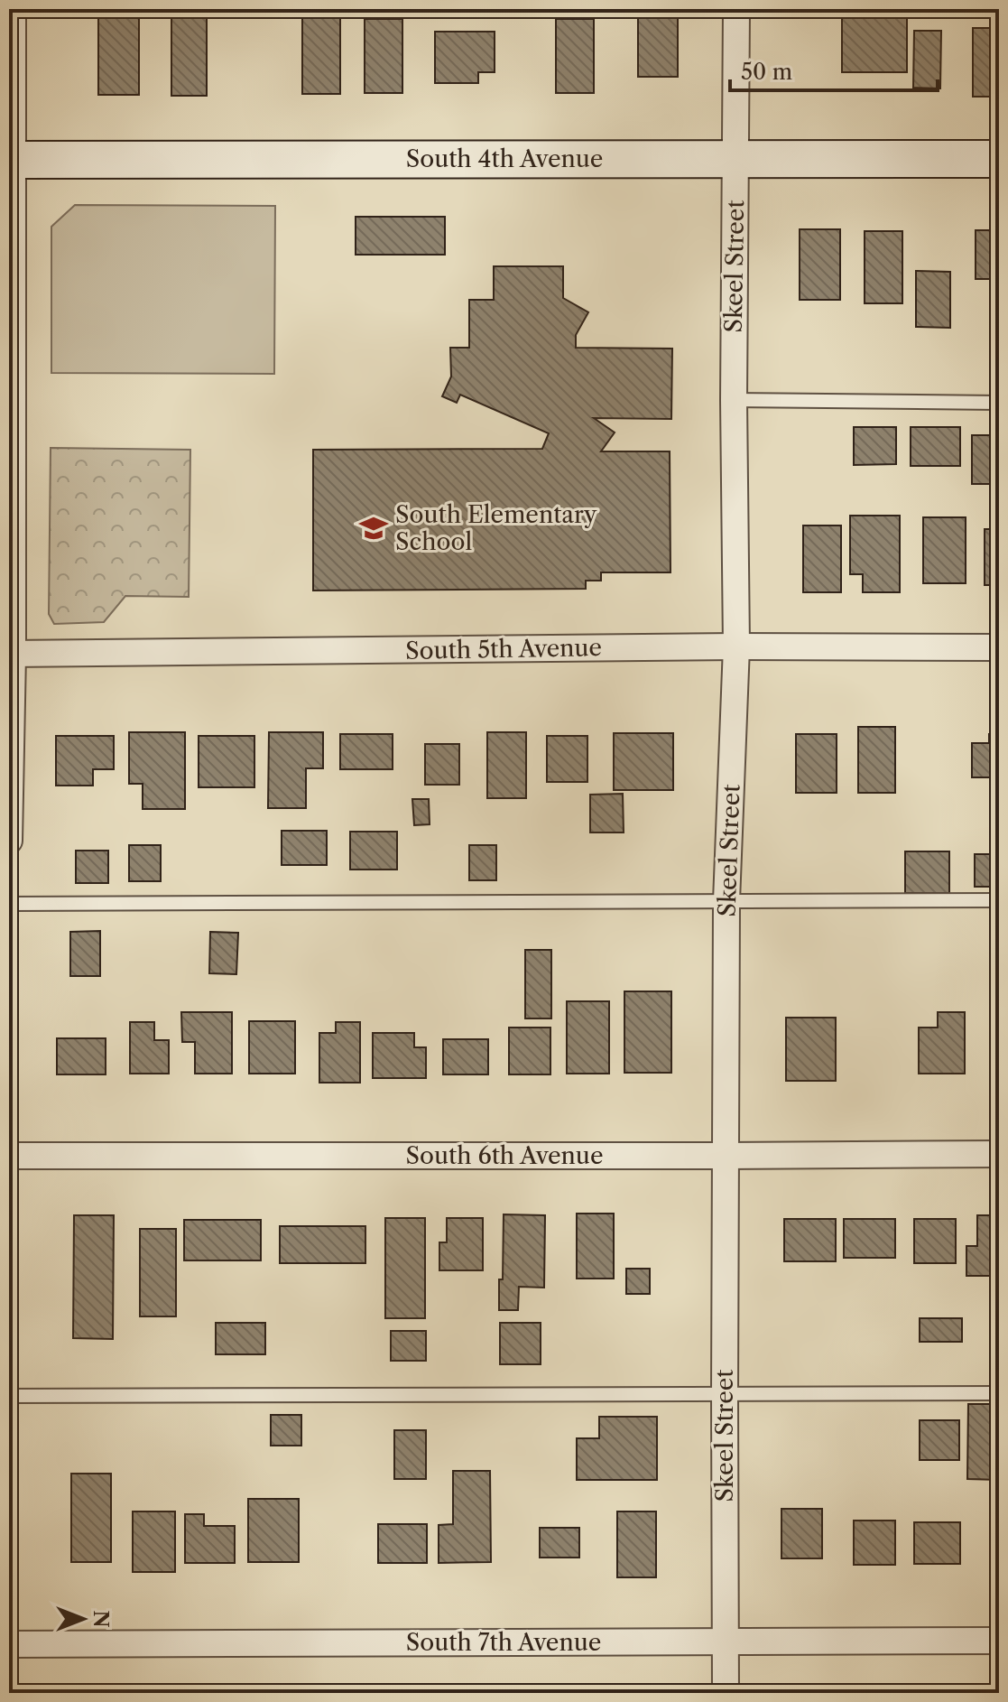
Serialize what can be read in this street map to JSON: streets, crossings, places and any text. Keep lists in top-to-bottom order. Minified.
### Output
{"streets":{"main road":["South 4th Avenue"],"street":["Skeel Street","South 5th Avenue","South 6th Avenue","South 7th Avenue"]},"crossings":[["South 4th Avenue","Skeel Street"],["Skeel Street","South 5th Avenue"],["Skeel Street","South 6th Avenue"],["Skeel Street","South 7th Avenue"]],"places":{"school or university":["South Elementary School"]},"scale_bar":"50 m","north":"right"}
